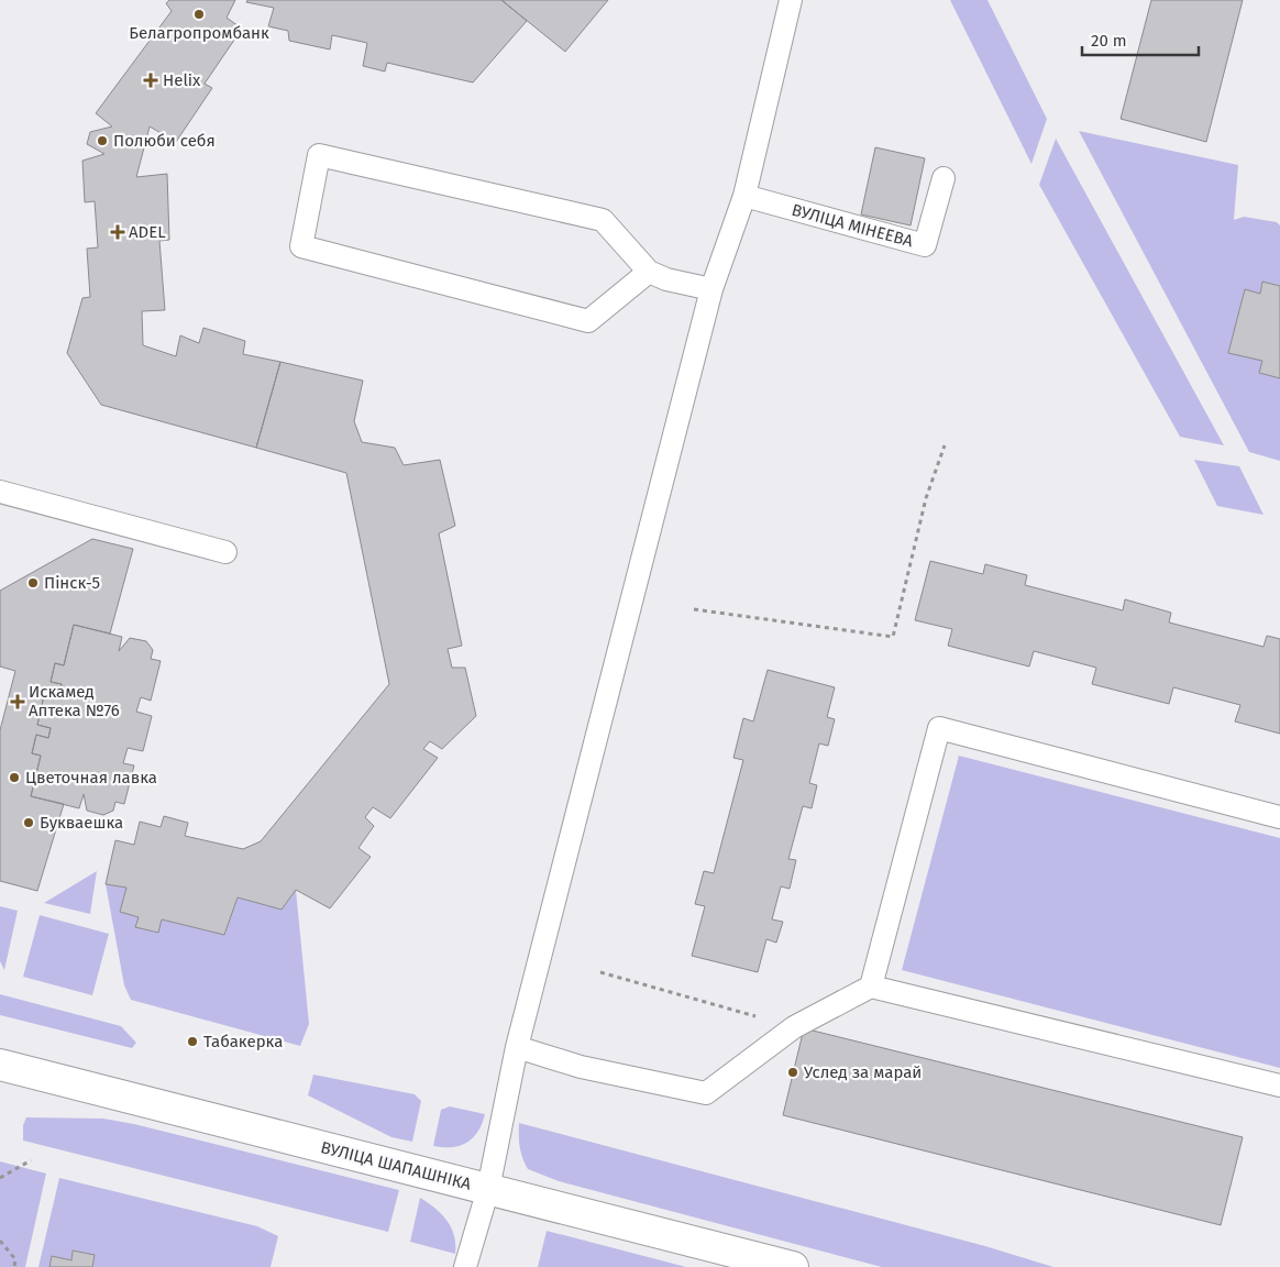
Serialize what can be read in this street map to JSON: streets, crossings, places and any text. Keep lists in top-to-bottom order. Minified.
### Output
{"streets":{"street":["ВУЛІЦА ШАПАШНІКА"],"lane":["ВУЛІЦА МІНЕЕВА"]},"places":{"other":["Белагропромбанк","Полюби себя","Пінск-5","Цветочная лавка","Букваешка","Табакерка","Услед за марай"],"health":["Helix","ADEL","Искамед Аптека №76"]},"scale_bar":"20 m"}
